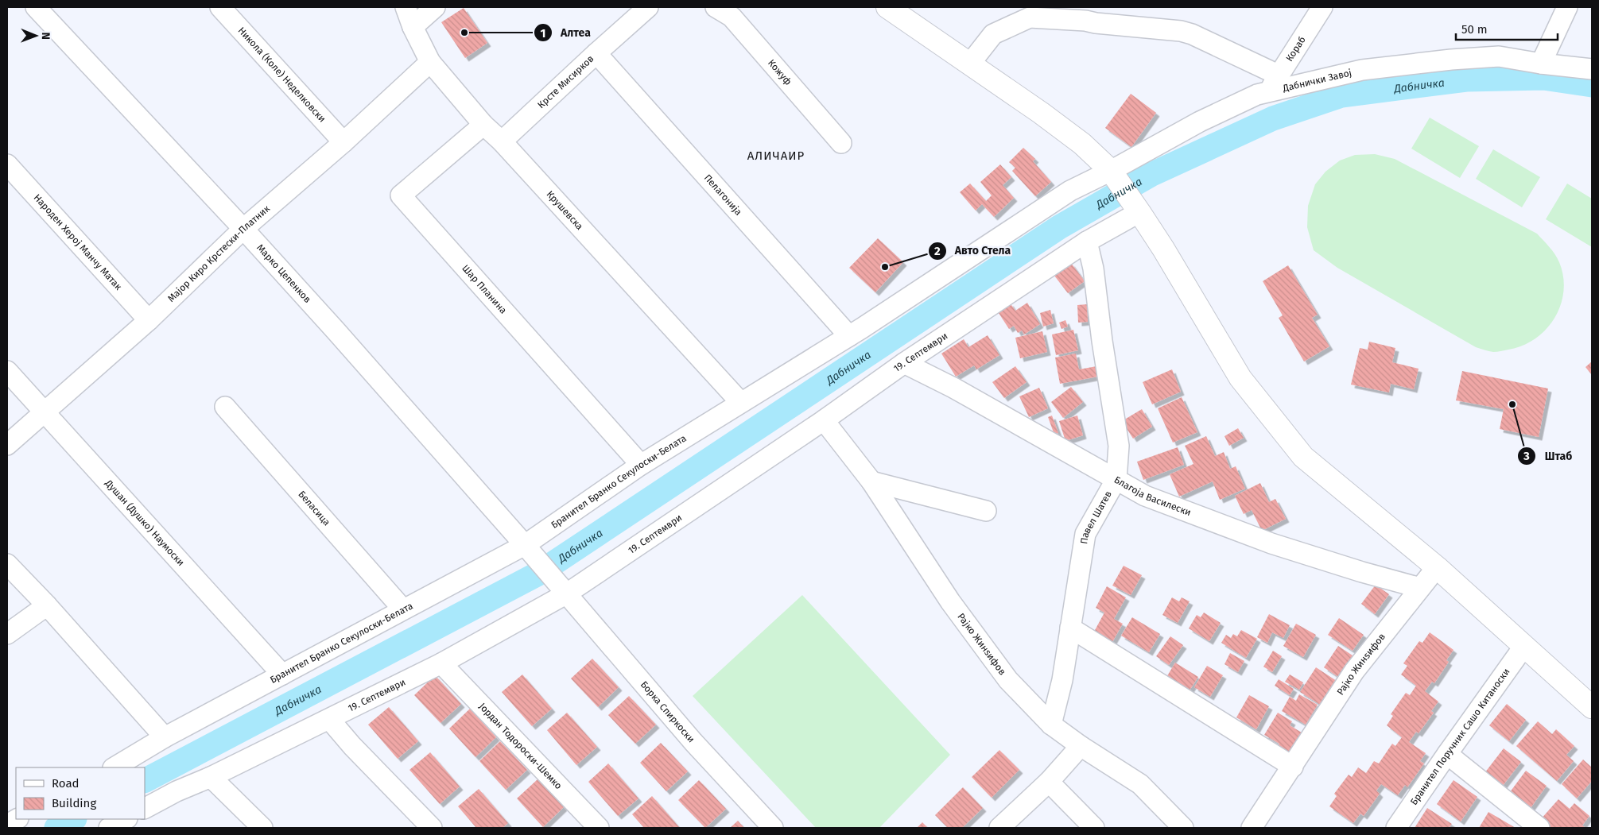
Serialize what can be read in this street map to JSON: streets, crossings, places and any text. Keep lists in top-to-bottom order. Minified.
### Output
{"streets":{"street":["Кораб","Кожуф","Никола (Коле) Неделковски","Дабнички Завој","Крсте Мисирков","Пелагонија","Крушевска","Народен Херој Манчу Матак","Мајор Киро Крстески-Платник","Марко Цепенков","Шар Планина","19. Септември","Бранител Бранко Секулоски-Белата","Благоја Василески","Беласица","Павел Шатев","Душан (Душко) Наумоски","Рајко Жинѕифов","Борка Спиркоски","Бранител Поручник Сашо Китаноски","Јордан Тодороски-Шемко"]},"crossings":[["Кораб","Дабнички Завој"],["Никола (Коле) Неделковски","Мајор Киро Крстески-Платник"],["Дабнички Завој","Бранител Бранко Секулоски-Белата"],["Крсте Мисирков","Пелагонија"],["Крсте Мисирков","Крушевска"],["Пелагонија","Бранител Бранко Секулоски-Белата"],["Крушевска","Мајор Киро Крстески-Платник"],["Крушевска","Шар Планина"],["Крушевска","Бранител Бранко Секулоски-Белата"],["Народен Херој Манчу Матак","Мајор Киро Крстески-Платник"],["Мајор Киро Крстески-Платник","Марко Цепенков"],["Мајор Киро Крстески-Платник","Душан (Душко) Наумоски"],["Марко Цепенков","19. Септември"],["Марко Цепенков","Бранител Бранко Секулоски-Белата"],["Марко Цепенков","Борка Спиркоски"],["Шар Планина","Бранител Бранко Секулоски-Белата"],["19. Септември","Благоја Василески"],["19. Септември","Павел Шатев"],["19. Септември","Рајко Жинѕифов"],["19. Септември","Борка Спиркоски"],["19. Септември","Јордан Тодороски-Шемко"],["Бранител Бранко Секулоски-Белата","Беласица"],["Бранител Бранко Секулоски-Белата","Душан (Душко) Наумоски"],["Благоја Василески","Павел Шатев"],["Благоја Василески","Рајко Жинѕифов"],["Павел Шатев","Рајко Жинѕифов"]],"districts":["АЛИЧАИР"],"water":["Дабничка"],"places":["Алтеа","Авто Стела","Штаб"],"legend":["Road","Building"],"scale_bar":"50 m","north":"right"}
